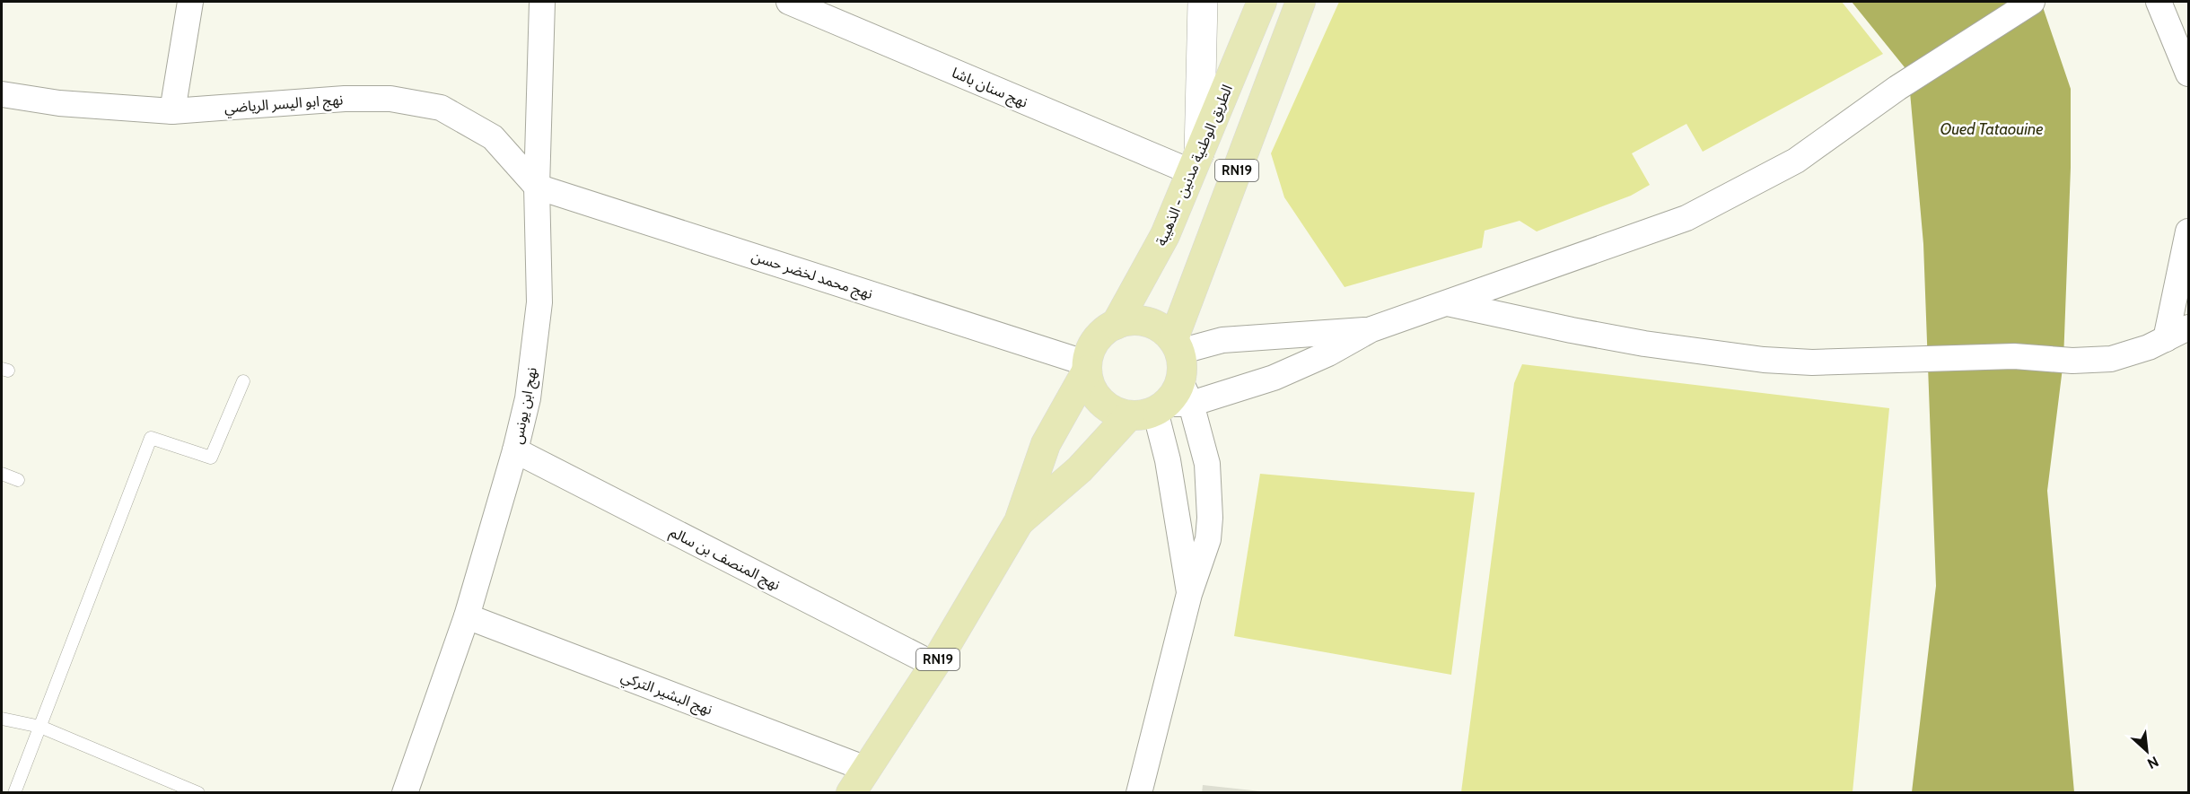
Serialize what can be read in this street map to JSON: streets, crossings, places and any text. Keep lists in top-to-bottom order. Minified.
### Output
{"streets":{"main road":["الطريق الوطنية مدنين - الذهيبة","RN19"],"street":["نهج سنان باشا","نهج ابو اليسر الرياضي","نهج محمد لخضر حسن","نهج ابن يونس","نهج المنصف بن سالم","نهج البشير التركي"]},"crossings":[["نهج سنان باشا","الطريق الوطنية مدنين - الذهيبة"],["نهج ابو اليسر الرياضي","نهج محمد لخضر حسن"],["نهج ابو اليسر الرياضي","نهج ابن يونس"],["الطريق الوطنية مدنين - الذهيبة","RN19"],["الطريق الوطنية مدنين - الذهيبة","نهج محمد لخضر حسن"],["RN19","نهج محمد لخضر حسن"],["RN19","نهج المنصف بن سالم"],["RN19","نهج البشير التركي"],["نهج محمد لخضر حسن","نهج ابن يونس"],["نهج ابن يونس","نهج المنصف بن سالم"],["نهج ابن يونس","نهج البشير التركي"]],"water":["Oued Tataouine"],"north":"bottom right"}
